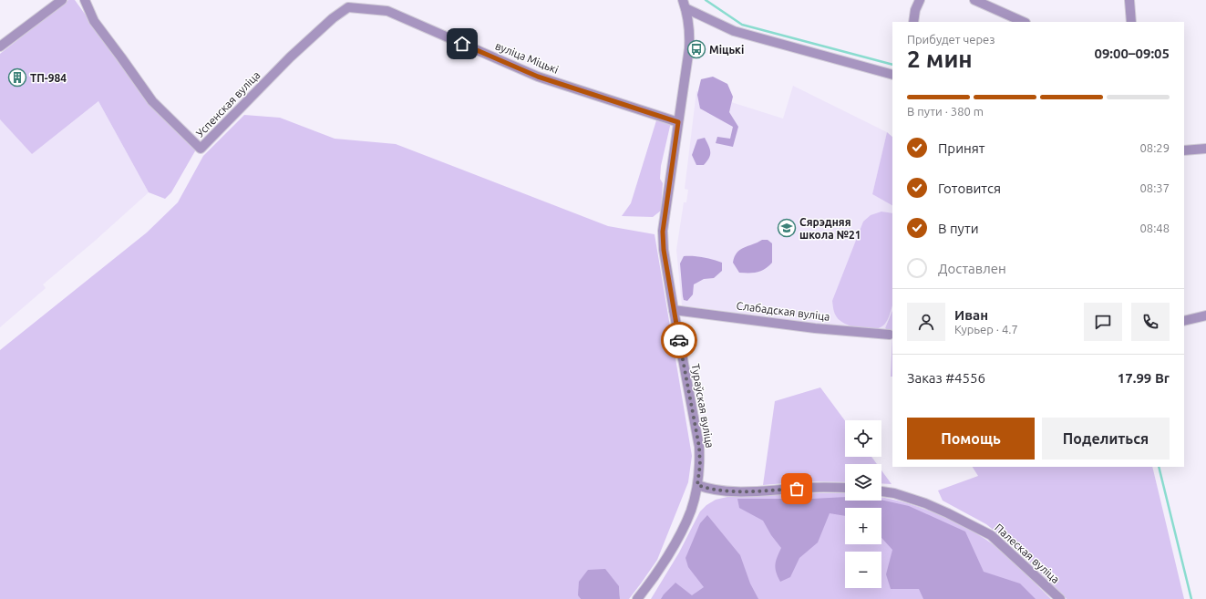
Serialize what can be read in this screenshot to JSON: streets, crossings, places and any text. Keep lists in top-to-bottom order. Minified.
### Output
{"streets":{"street":["вуліца Міцькі","Успенская вуліца","Слабадская вуліца","Тураўская вуліца","Палеская вуліца"]},"crossings":[["вуліца Міцькі","Успенская вуліца"],["вуліца Міцькі","Тураўская вуліца"],["Слабадская вуліца","Тураўская вуліца"]],"places":{"bus stop":["Міцькі"],"building":["ТП-984"],"school or university":["Сярэдняя школа №21"]},"page":{"heading":["2 мин","Прибудет через","09:00–09:05"],"panel":["Иван","Курьер · 4.7","Заказ #4556","17.99 Br"],"bar":"В пути · 380 m","list":[["Принят","08:29"],["Готовится","08:37"],["В пути","08:48"],"Доставлен"],"buttons":["Помощь","Поделиться"],"map_buttons":["+","−"]}}
